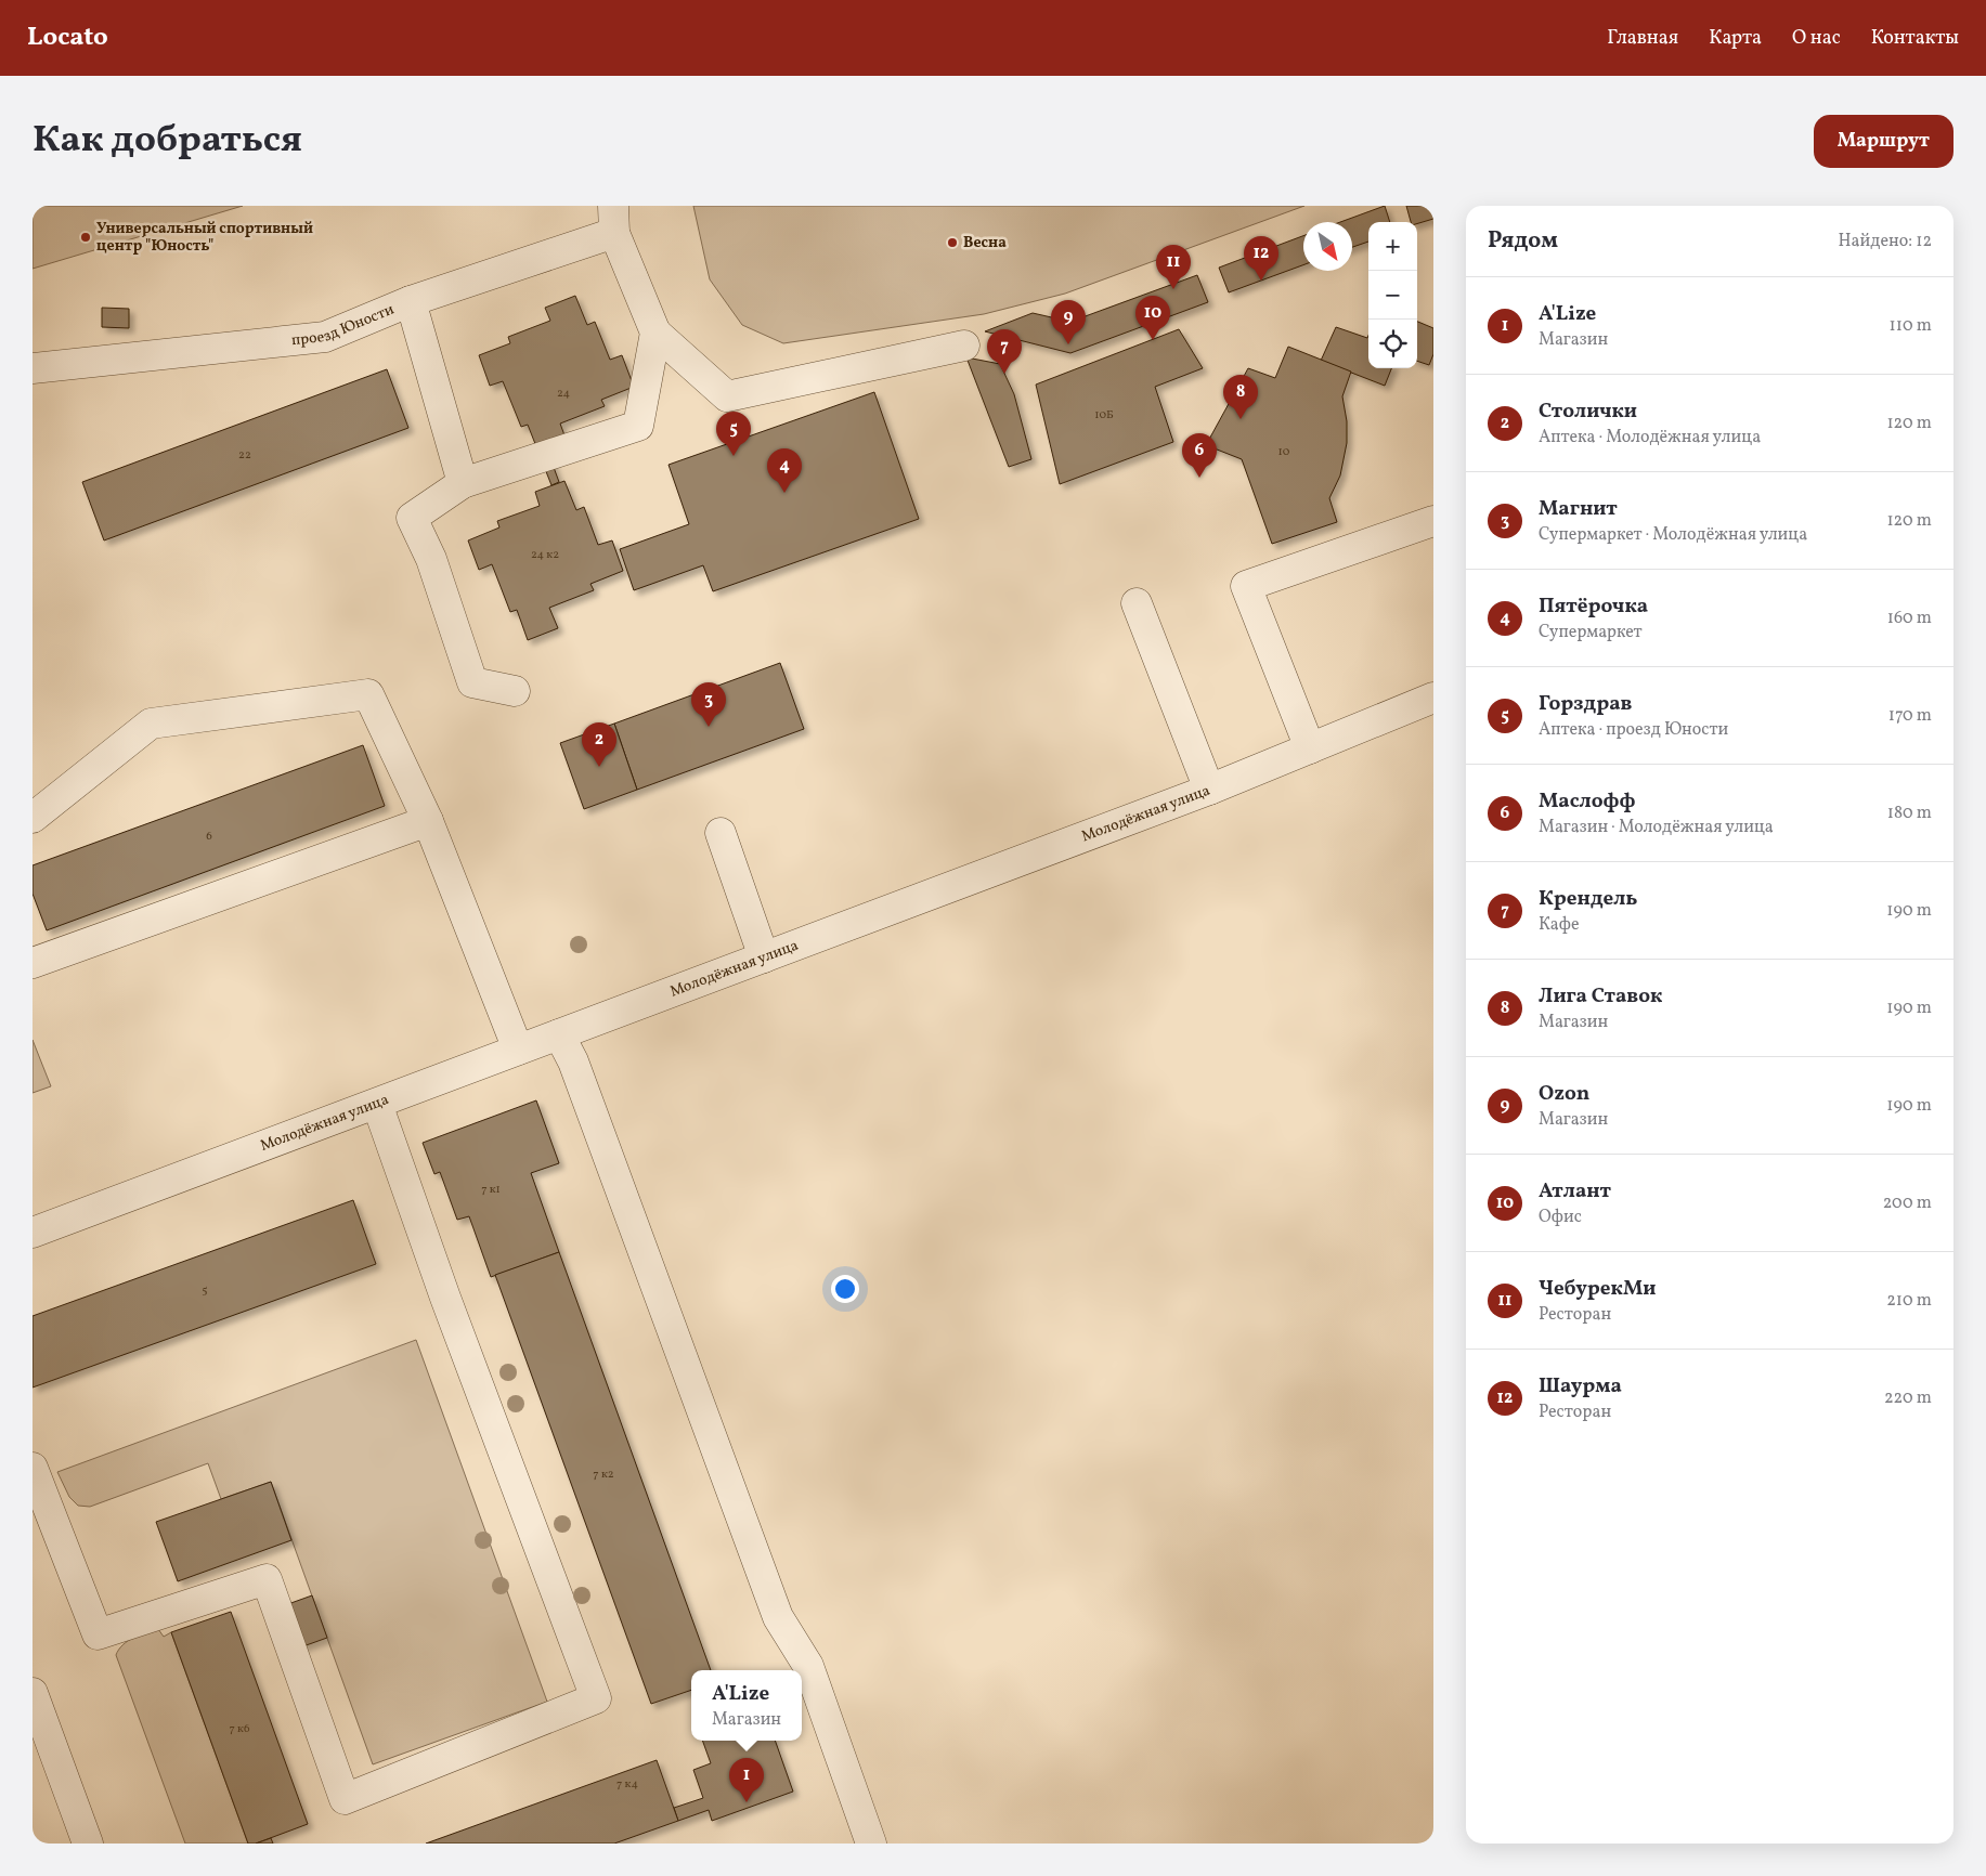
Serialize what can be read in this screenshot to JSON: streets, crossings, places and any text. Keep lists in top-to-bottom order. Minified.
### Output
{"streets":{"street":["проезд Юности","Молодёжная улица"]},"places":["Универсальный спортивный центр \"Юность\"","Весна"],"house_numbers":["24","10Б","10","22","24 к2","6","7 к1","5","7 к2","7 к6","7 к4"],"north":"bottom right","page":{"header":"Locato","nav":["Главная","Карта","О нас","Контакты"],"title":"Как добраться","buttons":"Маршрут","heading":["Рядом","Найдено: 12"],"map_buttons":["+","−"],"pins":["12","11","10","9","7","8","5","6","4","3","2","1"],"list":[{"mark":"1","name":"A'Lize","note":"Магазин","value":"110 m"},{"mark":"2","name":"Столички","note":"Аптека · Молодёжная улица","value":"120 m"},{"mark":"3","name":"Магнит","note":"Супермаркет · Молодёжная улица","value":"120 m"},{"mark":"4","name":"Пятёрочка","note":"Супермаркет","value":"160 m"},{"mark":"5","name":"Горздрав","note":"Аптека · проезд Юности","value":"170 m"},{"mark":"6","name":"Маслофф","note":"Магазин · Молодёжная улица","value":"180 m"},{"mark":"7","name":"Крендель","note":"Кафе","value":"190 m"},{"mark":"8","name":"Лига Ставок","note":"Магазин","value":"190 m"},{"mark":"9","name":"Ozon","note":"Магазин","value":"190 m"},{"mark":"10","name":"Атлант","note":"Офис","value":"200 m"},{"mark":"11","name":"ЧебурекМи","note":"Ресторан","value":"210 m"},{"mark":"12","name":"Шаурма","note":"Ресторан","value":"220 m"}],"popup":["A'Lize","Магазин"]}}
